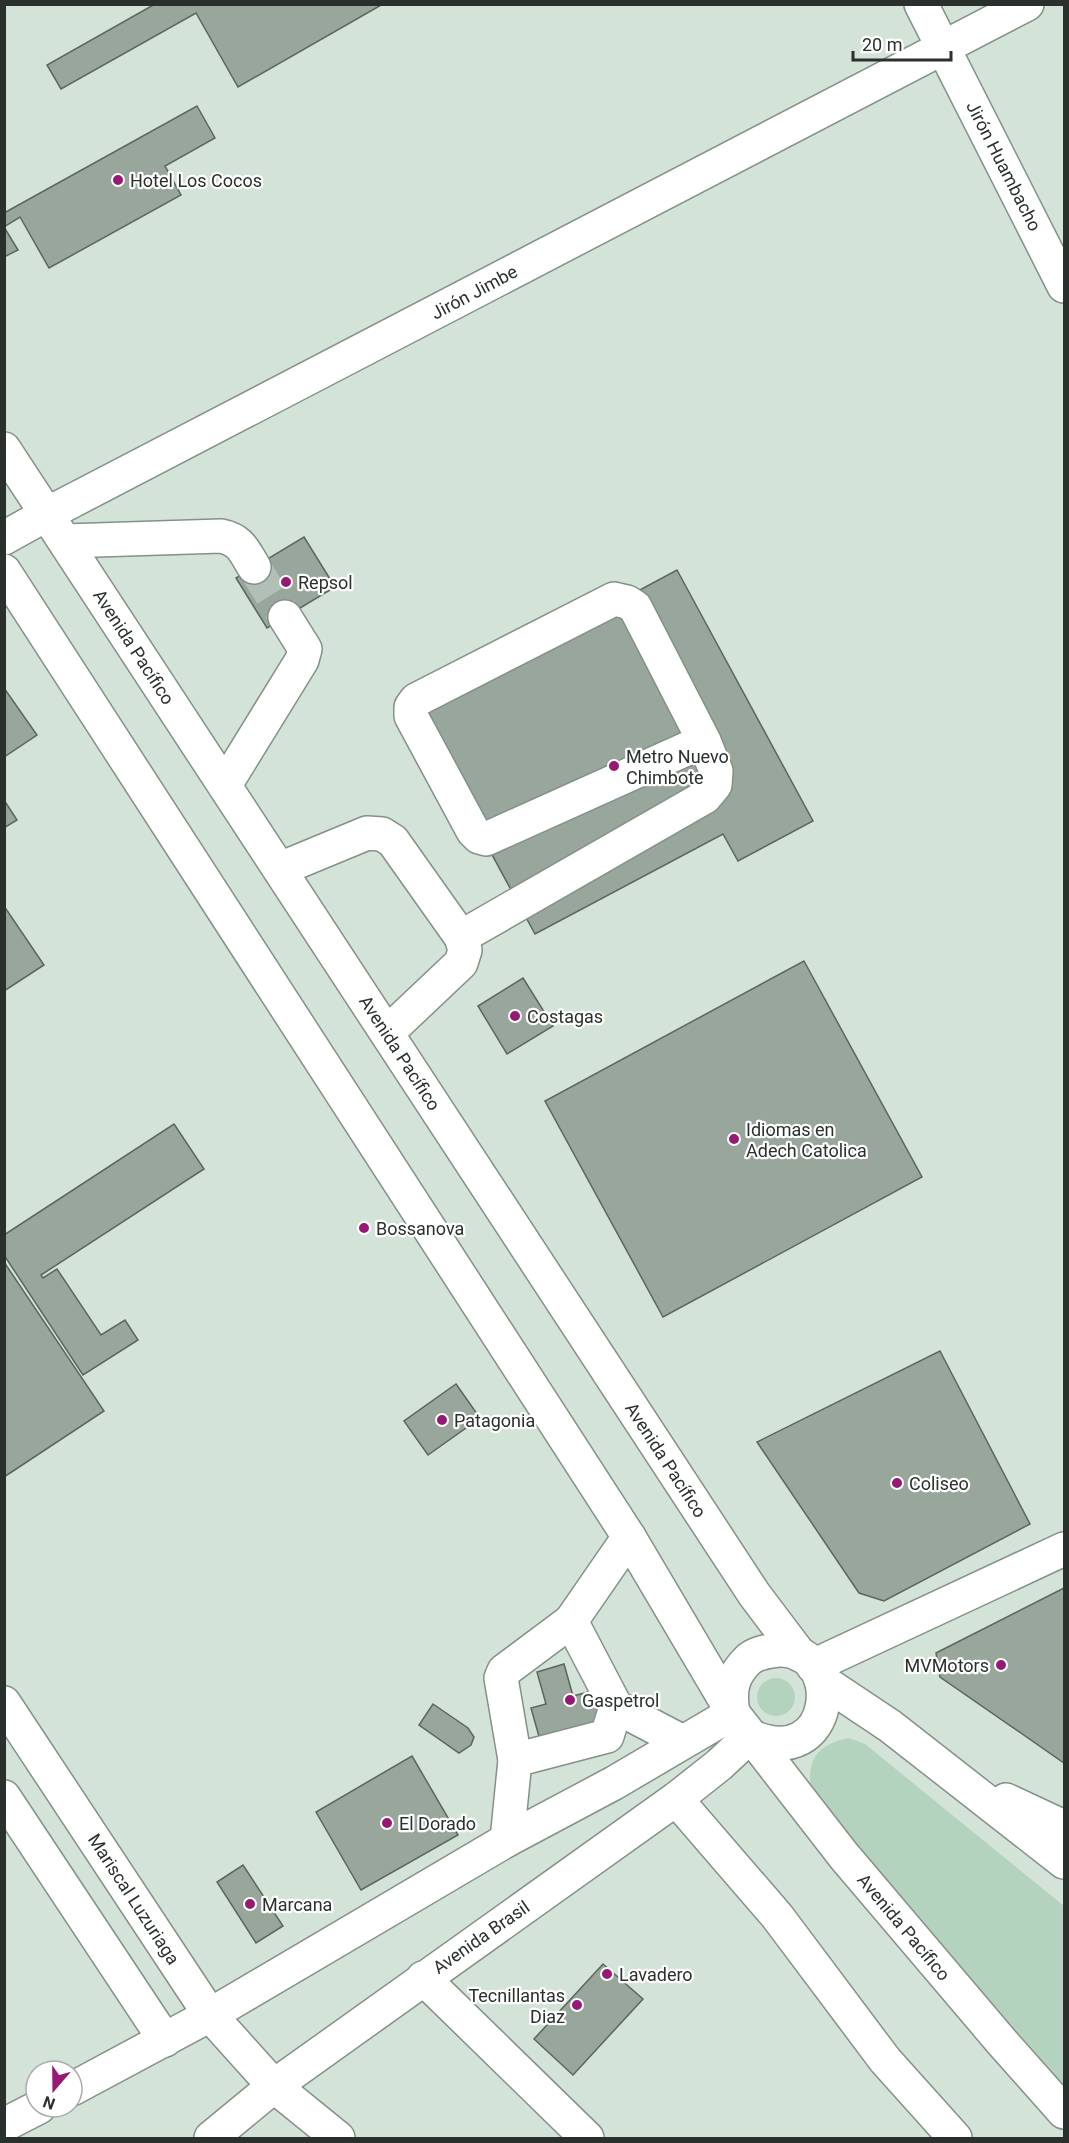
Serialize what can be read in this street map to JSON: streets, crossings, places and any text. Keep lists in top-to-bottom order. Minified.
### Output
{"streets":{"main road":["Jirón Huambacho","Jirón Jimbe","Avenida Pacífico","Mariscal Luzuriaga","Avenida Brasil"]},"crossings":[["Jirón Huambacho","Jirón Jimbe"],["Jirón Jimbe","Avenida Pacífico"],["Avenida Pacífico","Avenida Brasil"],["Mariscal Luzuriaga","Avenida Brasil"]],"places":["Hotel Los Cocos","Repsol","Metro Nuevo Chimbote","Costagas","Idiomas en Adech Catolica","Bossanova","Patagonia","Coliseo","MVMotors","Gaspetrol","El Dorado","Marcana","Lavadero","Tecnillantas Diaz"],"scale_bar":"20 m","north":"bottom"}
